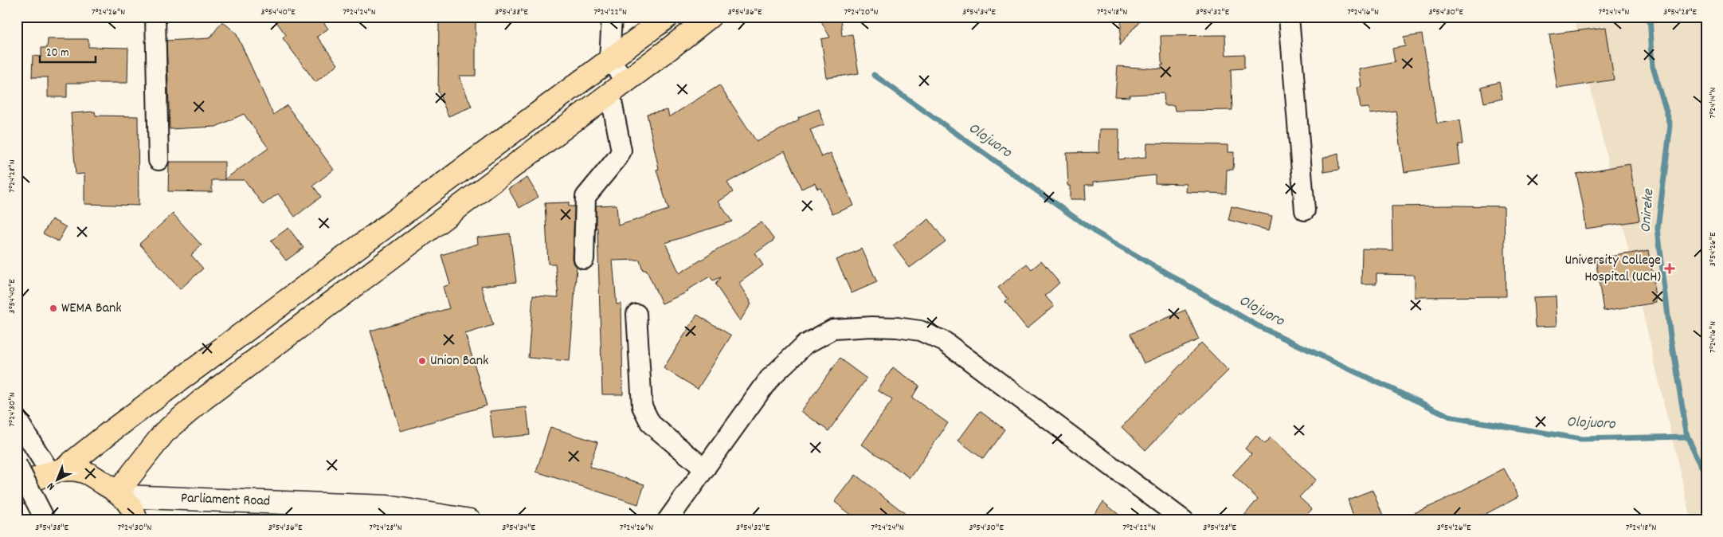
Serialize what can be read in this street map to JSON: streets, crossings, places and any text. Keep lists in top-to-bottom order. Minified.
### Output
{"streets":{"main road":["Parliament Road"]},"water":["Olojuoro","Onireke"],"places":{"health":["University College Hospital (UCH)"],"other":["WEMA Bank","Union Bank"]},"scale_bar":"20 m","north":"bottom left","coordinates":["7°24'26\"N","3°54'40\"E","7°24'24\"N","3°54'38\"E","7°24'22\"N","3°54'36\"E","7°24'20\"N","3°54'34\"E","7°24'18\"N","3°54'32\"E","7°24'16\"N","3°54'30\"E","7°24'14\"N","3°54'28\"E","7°24'28\"N","3°54'26\"E","7°24'30\"N"]}
